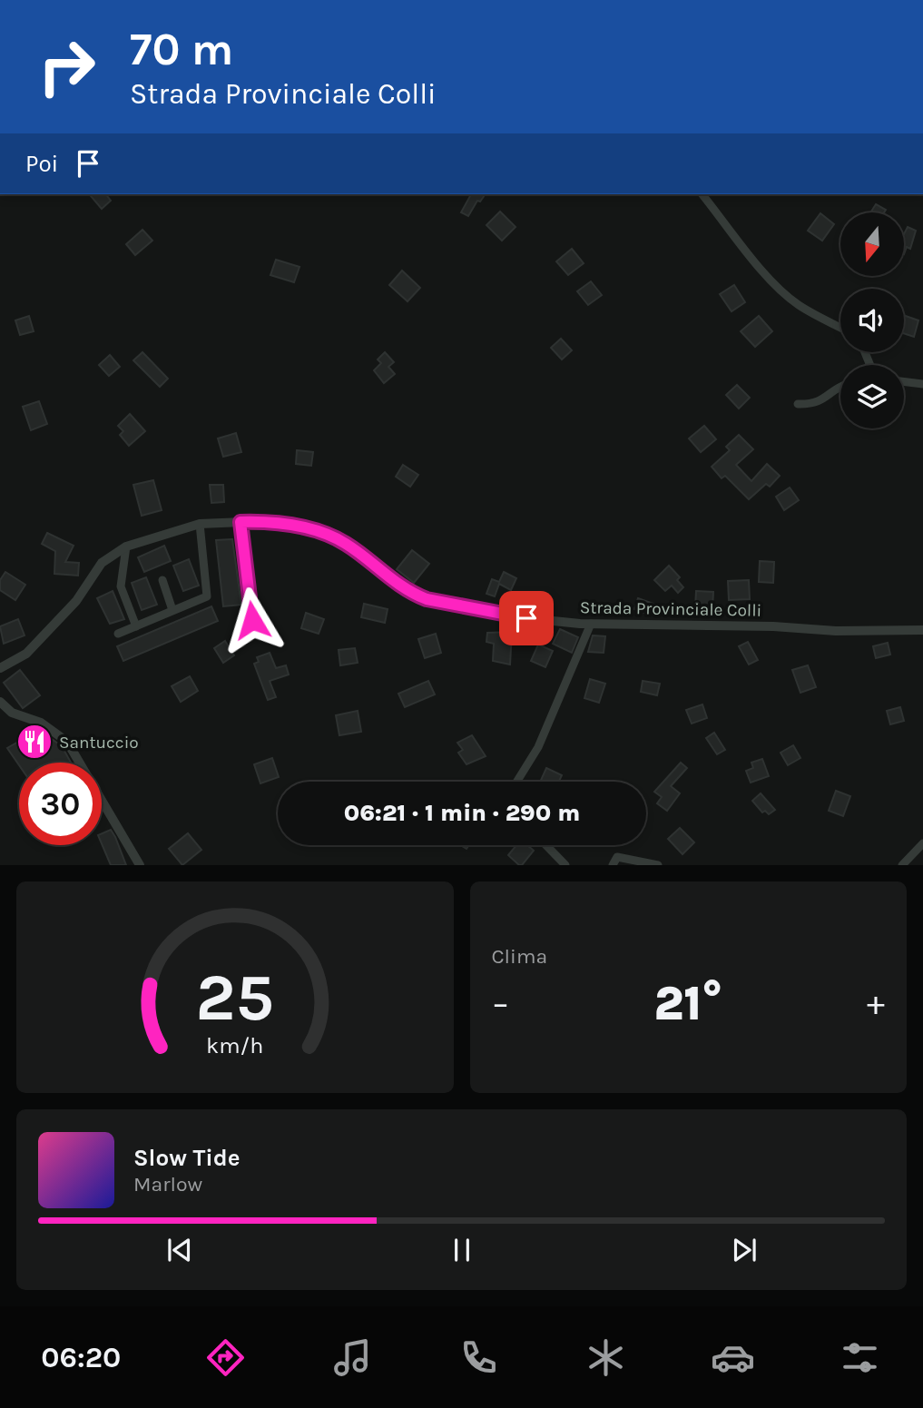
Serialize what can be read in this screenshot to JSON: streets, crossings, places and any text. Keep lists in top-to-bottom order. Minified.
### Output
{"streets":{"street":["Strada Provinciale Colli"]},"places":{"restaurant":["Santuccio"]},"north":"bottom","page":{"turn":["70 m","Strada Provinciale Colli"],"then":"Poi","limit":"30","trip":"06:21 · 1 min · 290 m","tile":"Clima","heat":["−","21°","+"],"song":["Slow Tide","Marlow"],"tabs":"06:20","gauge":["25","km/h"]}}
